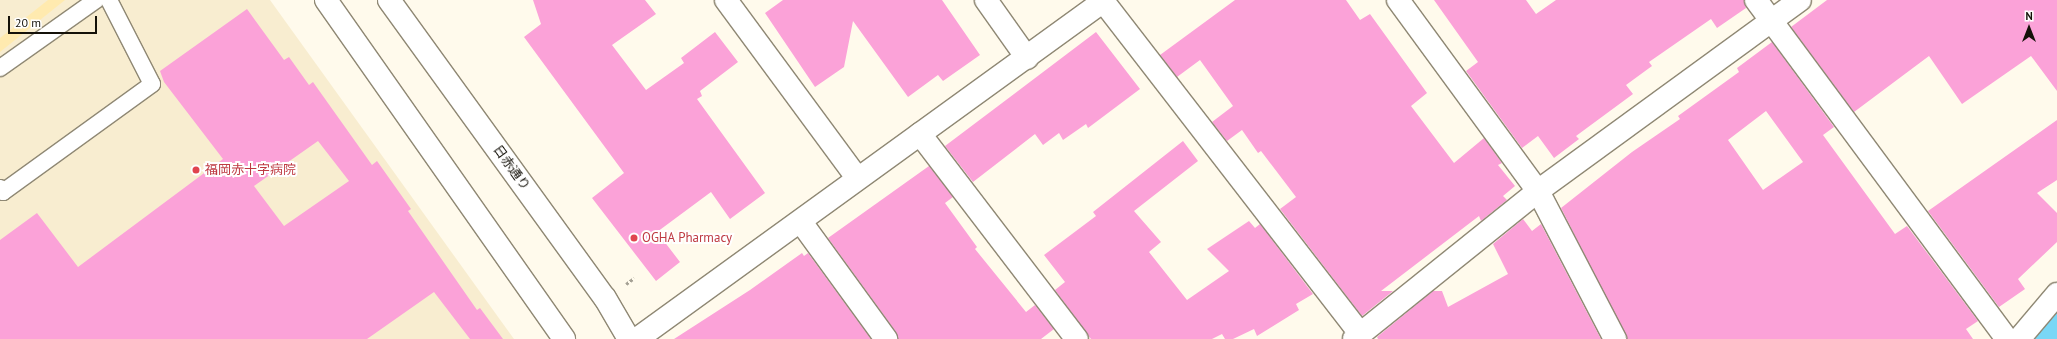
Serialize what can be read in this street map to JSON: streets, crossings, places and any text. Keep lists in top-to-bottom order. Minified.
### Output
{"streets":{"street":["日赤通り"]},"places":["福岡赤十字病院","OGHA Pharmacy"],"scale_bar":"20 m","north":"top"}
